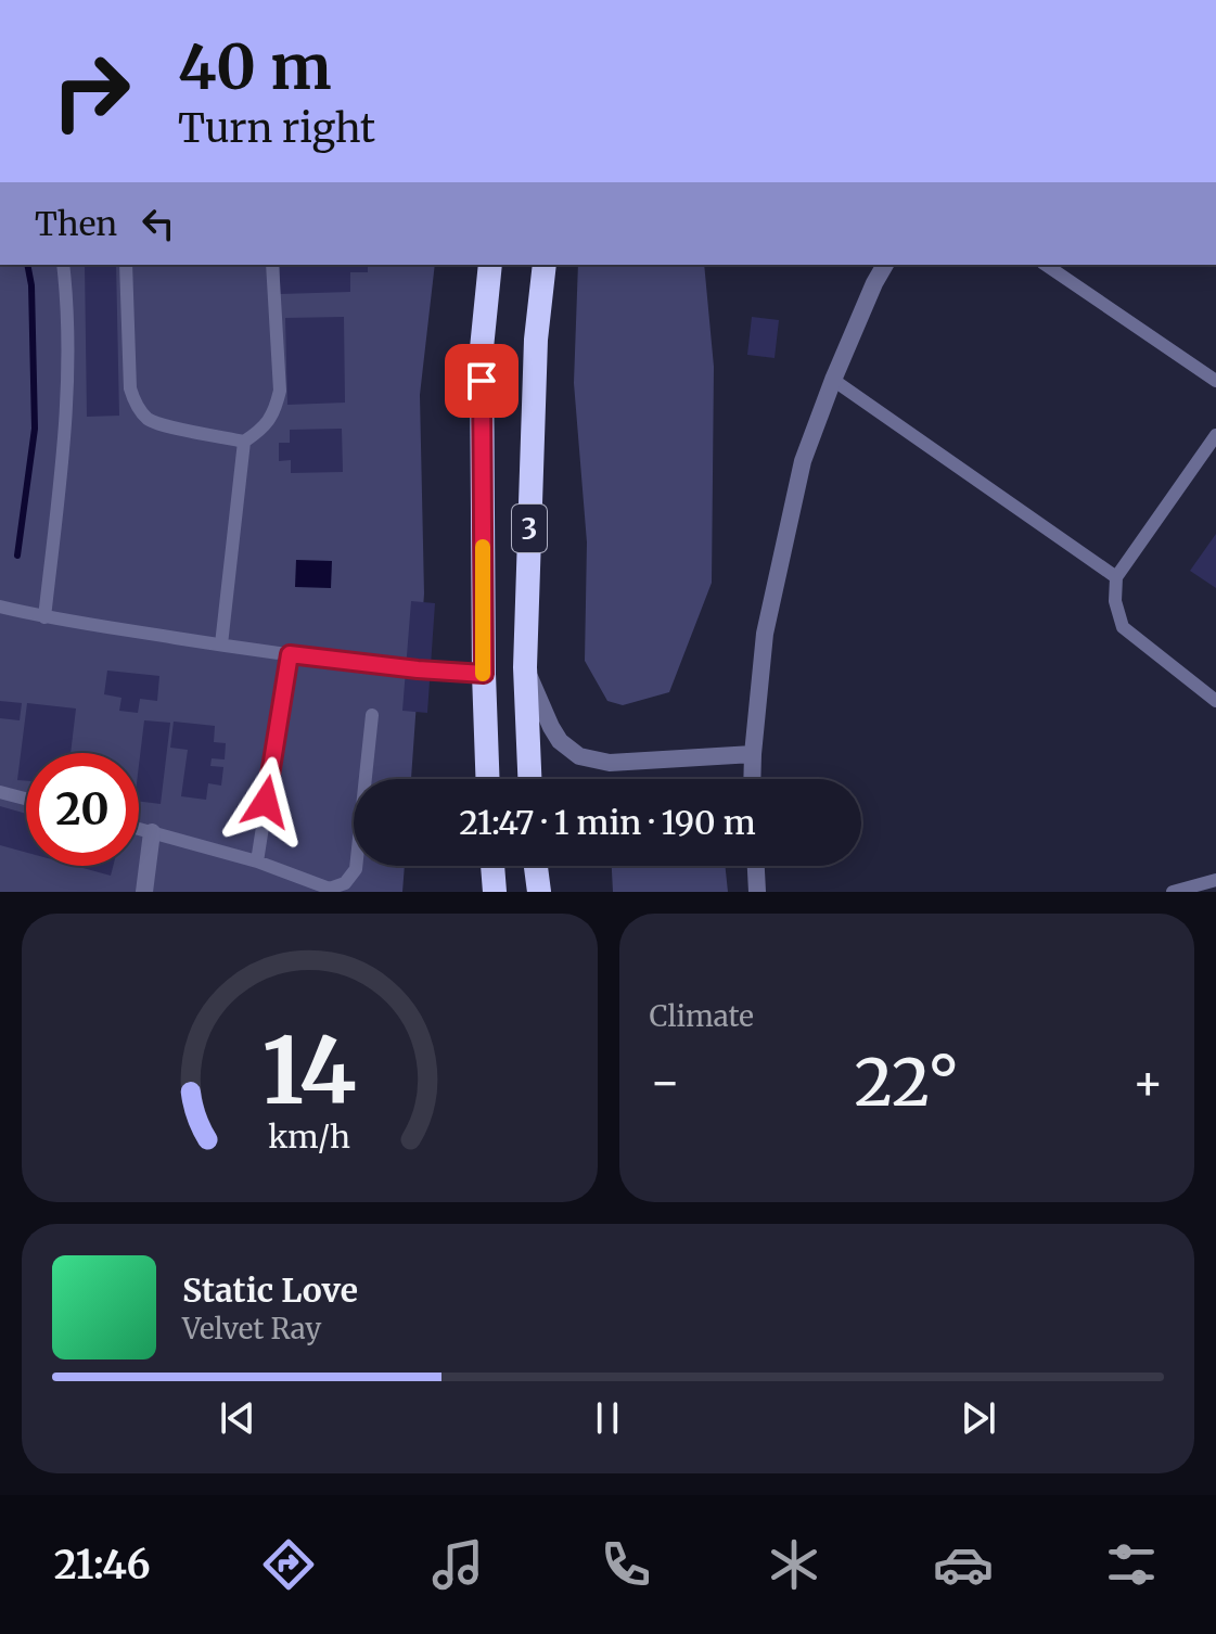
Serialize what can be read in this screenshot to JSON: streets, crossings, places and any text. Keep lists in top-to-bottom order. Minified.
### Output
{"streets":{"highway":["3"]},"page":{"turn":["40 m","Turn right"],"then":"Then","limit":"20","trip":"21:47 · 1 min · 190 m","tile":"Climate","heat":["−","22°","+"],"song":["Static Love","Velvet Ray"],"tabs":"21:46","gauge":["14","km/h"]}}
